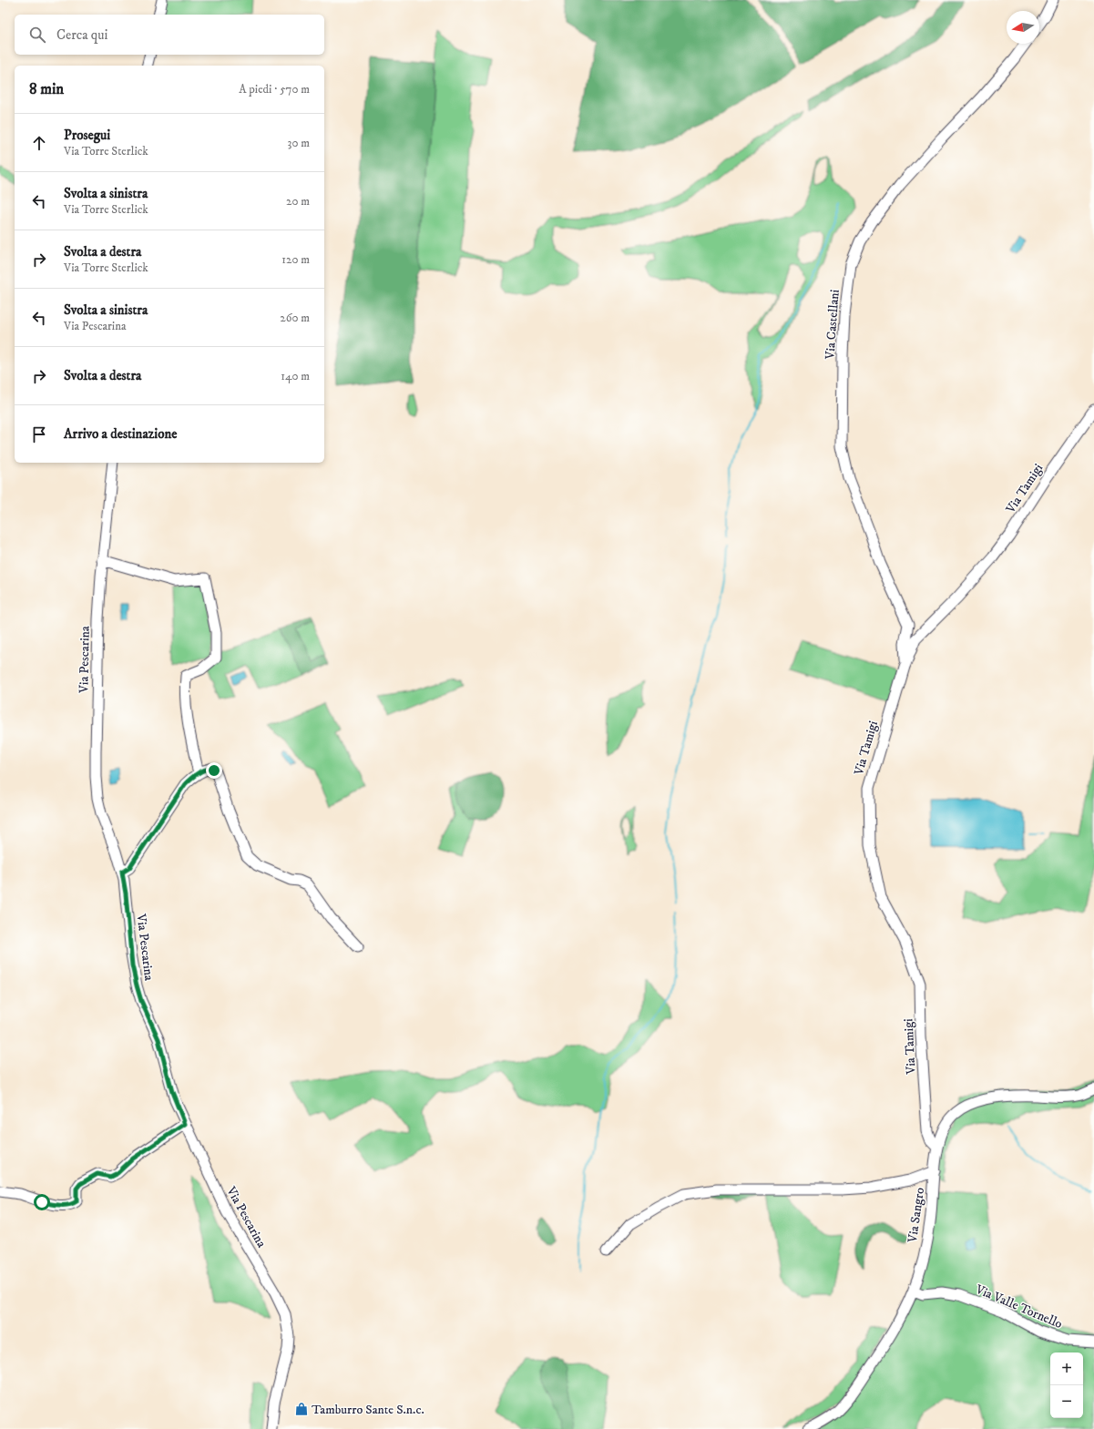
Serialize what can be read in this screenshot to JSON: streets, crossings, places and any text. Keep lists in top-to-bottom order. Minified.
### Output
{"streets":{"street":["Via Castellani","Via Tamigi","Via Pescarina","Via Sangro","Via Valle Tornello"]},"crossings":[["Via Castellani","Via Tamigi"],["Via Tamigi","Via Sangro"],["Via Sangro","Via Valle Tornello"]],"places":{"shop":["Tamburro Sante S.n.c."]},"north":"left","page":{"search":"Cerca qui","heading":["8 min","A piedi · 570 m"],"list":[["Prosegui","Via Torre Sterlick","30 m"],["Svolta a sinistra","Via Torre Sterlick","20 m"],["Svolta a destra","Via Torre Sterlick","120 m"],["Svolta a sinistra","Via Pescarina","260 m"],["Svolta a destra","140 m"],"Arrivo a destinazione"],"map_buttons":["+","−"]}}
